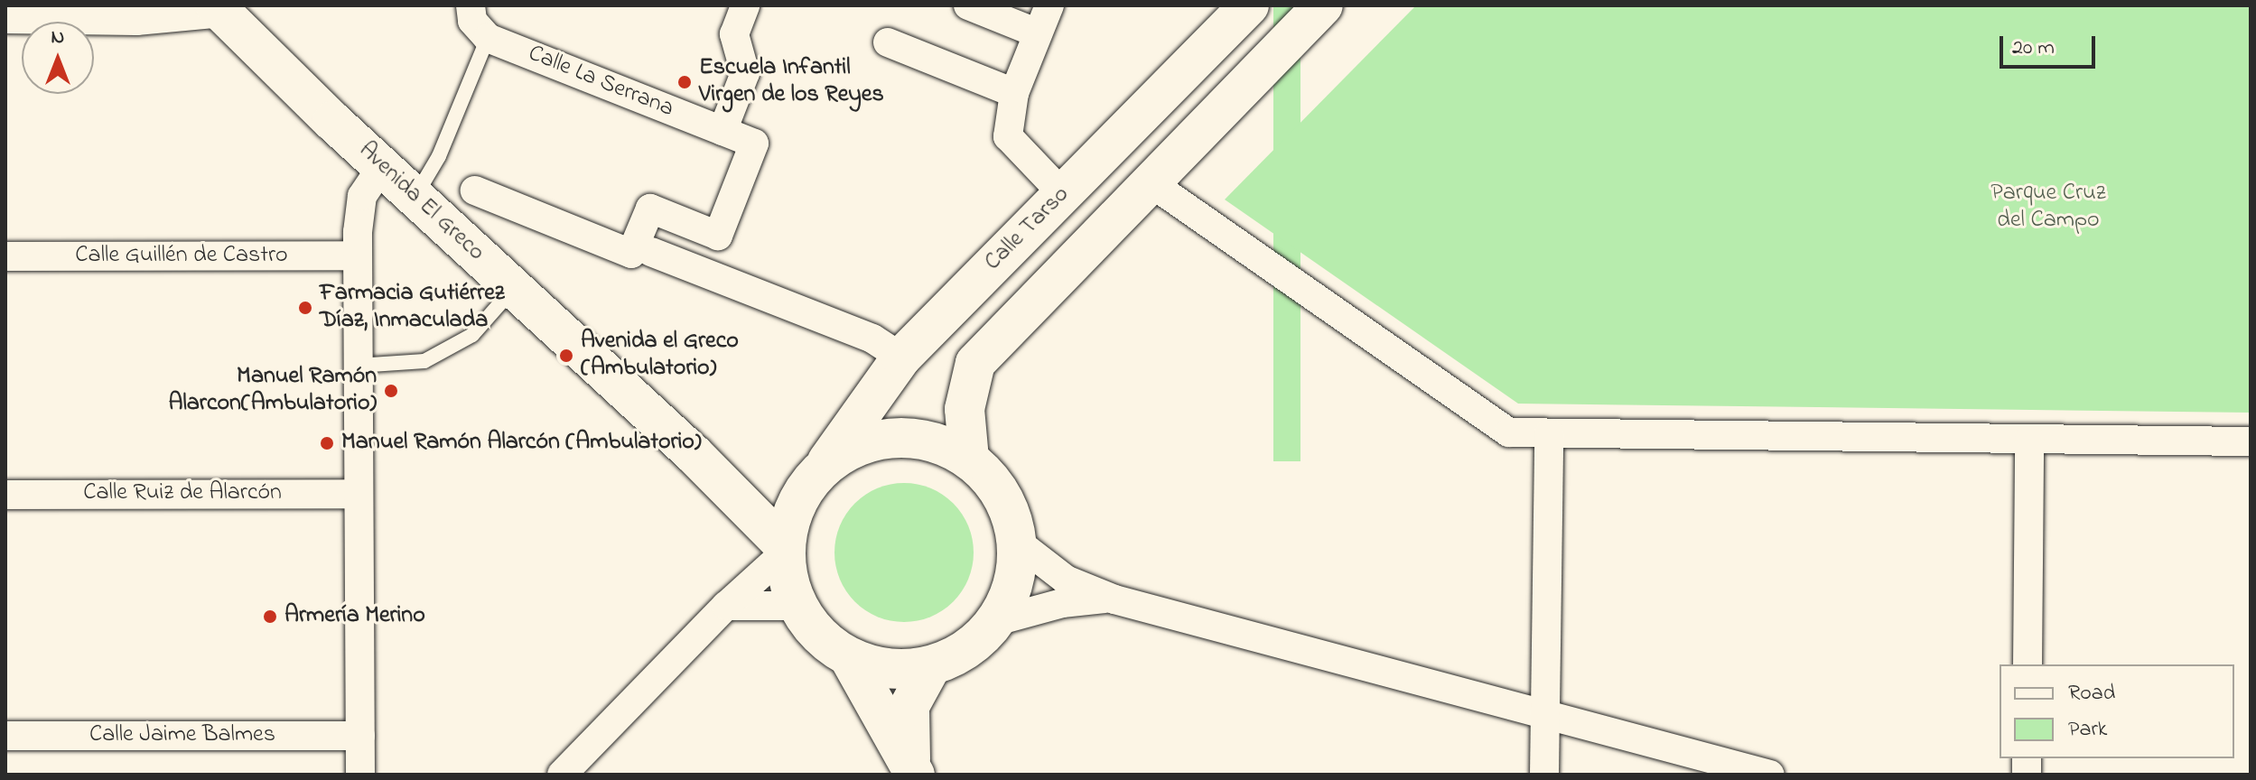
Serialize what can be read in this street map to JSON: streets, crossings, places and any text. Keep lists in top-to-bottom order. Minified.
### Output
{"streets":{"main road":["Avenida El Greco","Calle Tarso"],"street":["Calle La Serrana","Calle Guillén de Castro","Calle Ruiz de Alarcón","Calle Jaime Balmes"]},"crossings":[["Avenida El Greco","Calle Tarso"]],"parks":["Parque Cruz del Campo"],"places":["Escuela Infantil Virgen de los Reyes","Farmacia Gutiérrez Díaz, Inmaculada","Avenida el Greco (Ambulatorio)","Manuel Ramón Alarcon(Ambulatorio)","Manuel Ramón Alarcón (Ambulatorio)","Armería Merino"],"legend":["Road","Park"],"scale_bar":"20 m","north":"top"}
